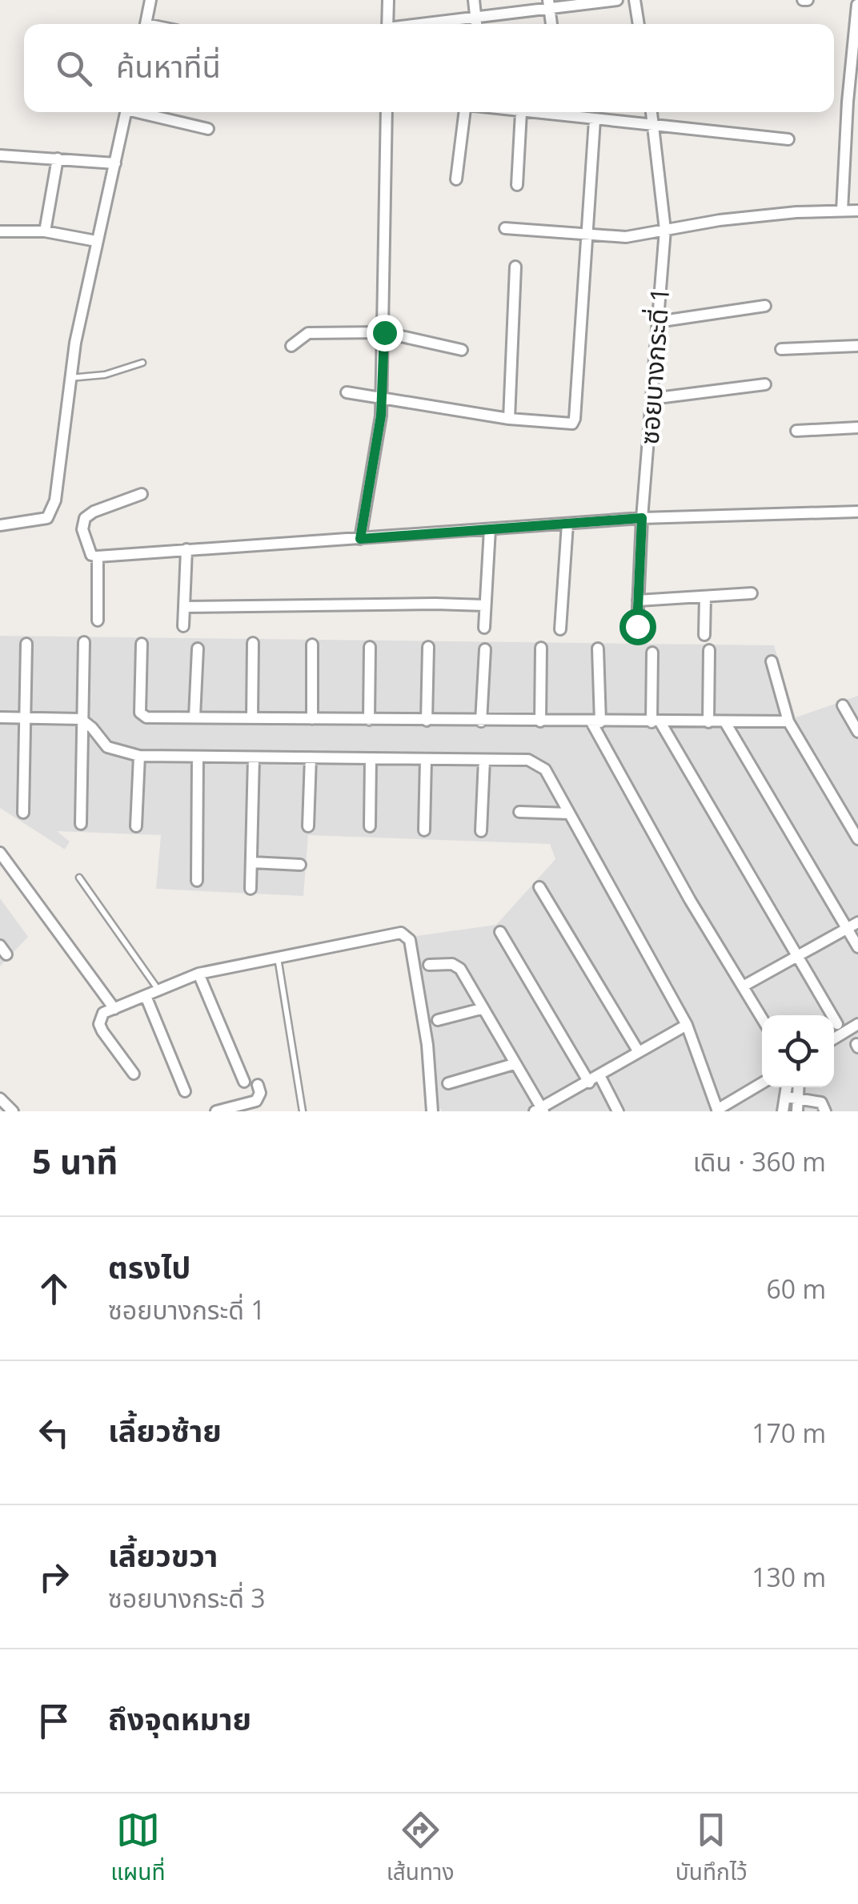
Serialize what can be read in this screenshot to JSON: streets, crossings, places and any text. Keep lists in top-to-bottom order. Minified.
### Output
{"streets":{"street":["ซอยบางกระดี่ 1"]},"page":{"search":"ค้นหาที่นี่","heading":["5 นาที","เดิน · 360 m"],"list":[["ตรงไป","ซอยบางกระดี่ 1","60 m"],["เลี้ยวซ้าย","170 m"],["เลี้ยวขวา","ซอยบางกระดี่ 3","130 m"],"ถึงจุดหมาย"],"nav":["แผนที่","เส้นทาง","บันทึกไว้"]}}
